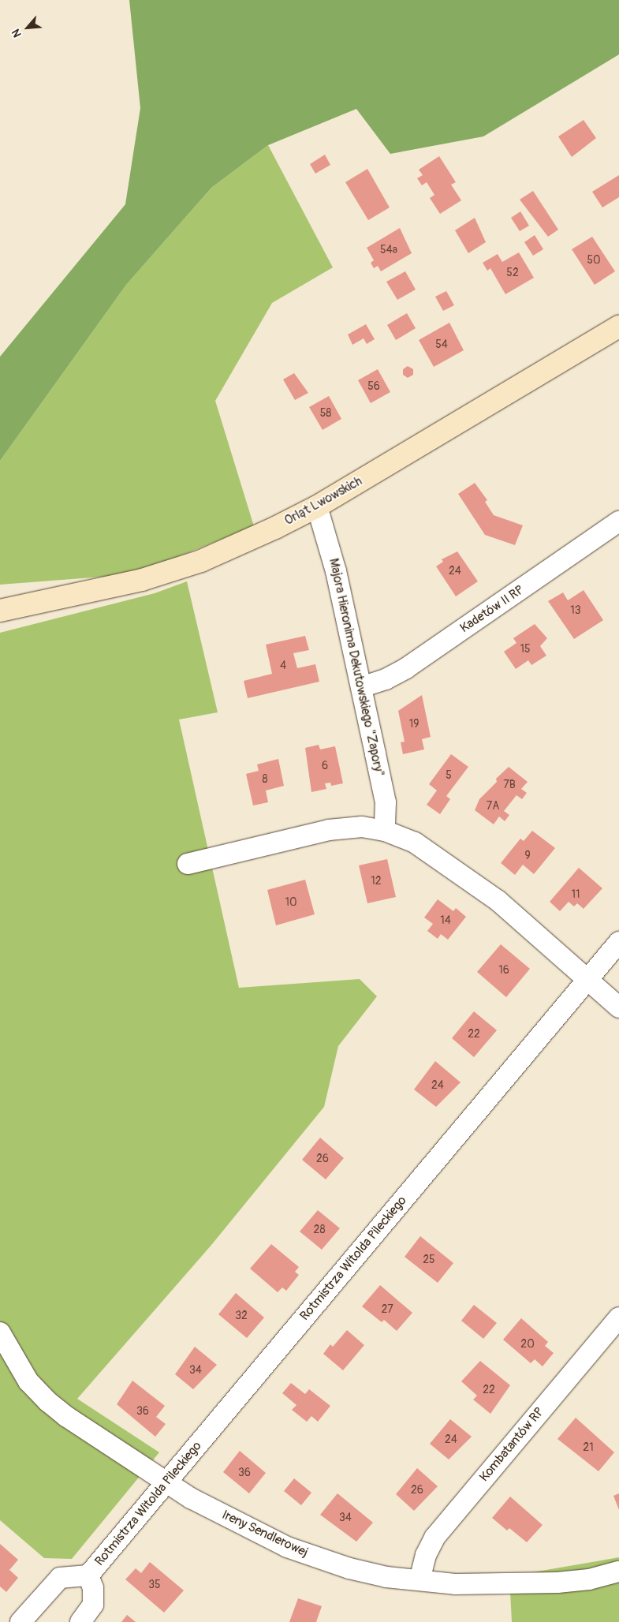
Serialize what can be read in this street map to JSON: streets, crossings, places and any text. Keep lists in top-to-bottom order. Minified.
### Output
{"streets":{"street":["Orląt Lwowskich","Kadetów II RP","Majora Hieronima Dekutowskiego \"Zapory\"","Rotmistrza Witolda Pileckiego","Kombatantów RP","Ireny Sendlerowej"]},"crossings":[["Orląt Lwowskich","Majora Hieronima Dekutowskiego \"Zapory\""],["Kadetów II RP","Majora Hieronima Dekutowskiego \"Zapory\""],["Rotmistrza Witolda Pileckiego","Ireny Sendlerowej"],["Kombatantów RP","Ireny Sendlerowej"]],"house_numbers":["54a","50","52","54","56","58","24","13","15","4","19","6","5","8","7B","7A","9","12","11","10","14","16","22","24","26","28","25","27","32","20","34","22","36","24","21","36","26","34","35"],"north":"bottom left"}
